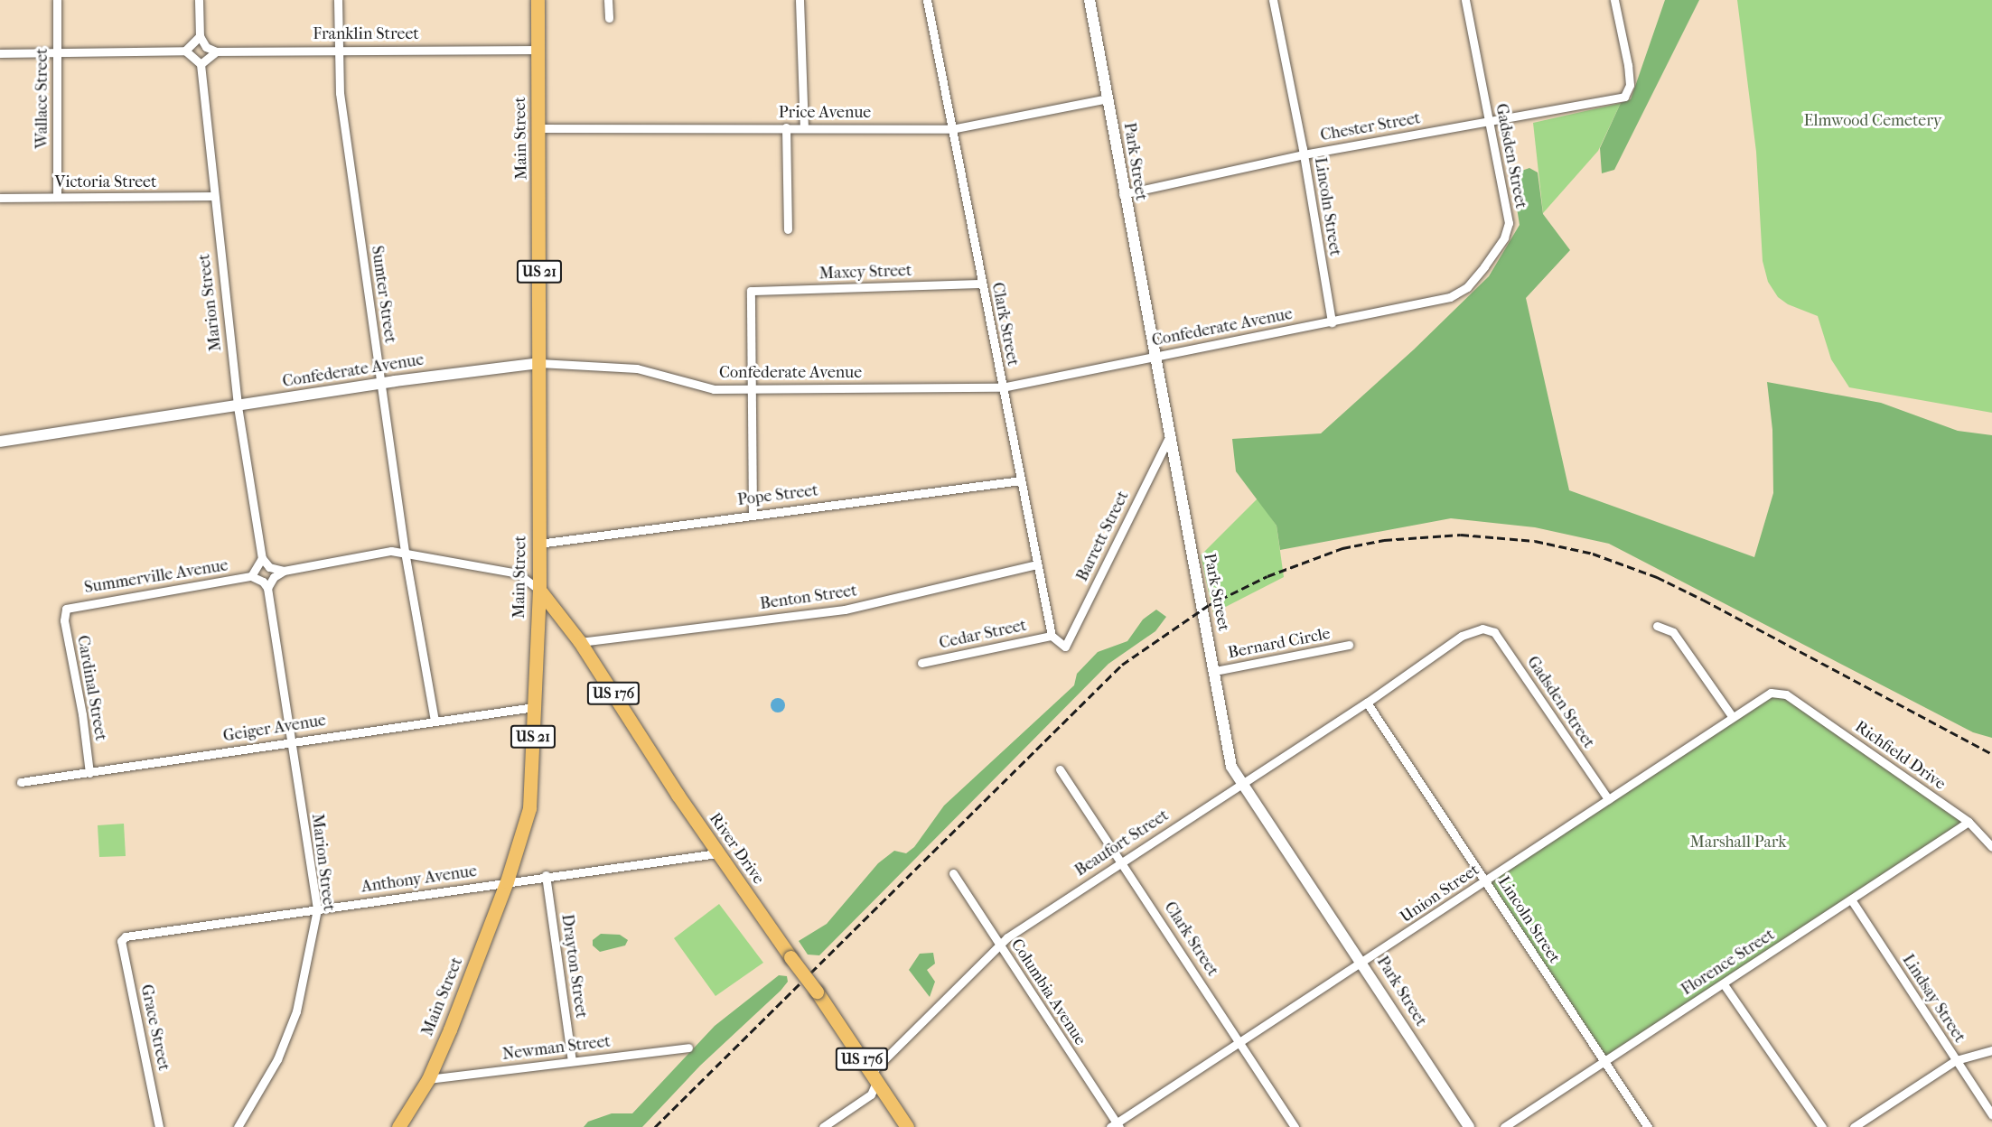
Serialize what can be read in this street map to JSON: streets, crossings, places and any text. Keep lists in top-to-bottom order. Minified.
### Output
{"streets":{"main road":["Main Street","US 21","US 176","River Drive"],"street":["Franklin Street","Wallace Street","Price Avenue","Chester Street","Gadsden Street","Park Street","Victoria Street","Lincoln Street","Maxcy Street","Sumter Street","Marion Street","Clark Street","Confederate Avenue","Pope Street","Barrett Street","Summerville Avenue","Benton Street","Cedar Street","Bernard Circle","Cardinal Street","Geiger Avenue","Richfield Drive","Beaufort Street","Anthony Avenue","Union Street","Florence Street","Drayton Street","Columbia Avenue","Lindsay Street","Grace Street","Newman Street"]},"crossings":[["Franklin Street","Main Street"],["Franklin Street","Sumter Street"],["Wallace Street","Victoria Street"],["Price Avenue","Main Street"],["Price Avenue","Park Street"],["Price Avenue","Clark Street"],["Chester Street","Gadsden Street"],["Chester Street","Park Street"],["Chester Street","Lincoln Street"],["Main Street","Confederate Avenue"],["Main Street","Pope Street"],["Main Street","Geiger Avenue"],["Main Street","River Drive"],["Main Street","Anthony Avenue"],["Main Street","Newman Street"],["Gadsden Street","Confederate Avenue"],["Gadsden Street","Beaufort Street"],["Gadsden Street","Union Street"],["Park Street","Confederate Avenue"],["Park Street","Barrett Street"],["Park Street","Bernard Circle"],["Park Street","Beaufort Street"],["Park Street","Union Street"],["Victoria Street","Marion Street"],["Lincoln Street","Confederate Avenue"],["Lincoln Street","Beaufort Street"],["Lincoln Street","Union Street"],["Lincoln Street","Florence Street"],["Maxcy Street","Clark Street"],["Maxcy Street","Confederate Avenue"],["Sumter Street","Confederate Avenue"],["Sumter Street","Geiger Avenue"],["Marion Street","Confederate Avenue"],["Marion Street","Geiger Avenue"],["Marion Street","Anthony Avenue"],["Clark Street","Confederate Avenue"],["Clark Street","Pope Street"],["Clark Street","Barrett Street"],["Clark Street","Benton Street"],["Clark Street","Cedar Street"],["Clark Street","Beaufort Street"],["Clark Street","Union Street"],["Barrett Street","Cedar Street"],["Summerville Avenue","Cardinal Street"],["Benton Street","River Drive"],["Cardinal Street","Geiger Avenue"],["Richfield Drive","Union Street"],["Richfield Drive","Florence Street"],["Beaufort Street","River Drive"],["Beaufort Street","Columbia Avenue"],["River Drive","Anthony Avenue"],["Anthony Avenue","Drayton Street"],["Anthony Avenue","Grace Street"],["Union Street","Columbia Avenue"],["Florence Street","Lindsay Street"],["Drayton Street","Newman Street"]],"parks":["Elmwood Cemetery","Marshall Park"]}
